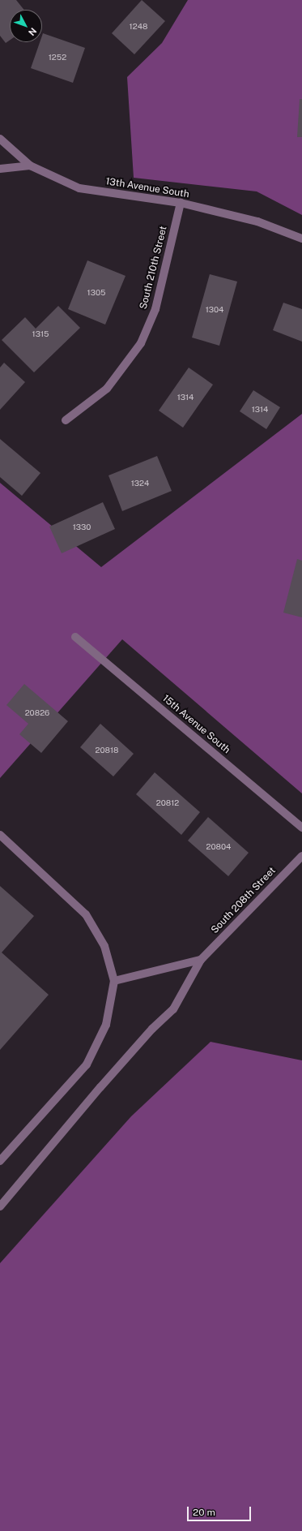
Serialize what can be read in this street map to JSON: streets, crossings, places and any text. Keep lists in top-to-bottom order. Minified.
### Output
{"streets":{"street":["13th Avenue South","South 210th Street","15th Avenue South","South 208th Street"]},"crossings":[["13th Avenue South","South 210th Street"]],"house_numbers":["1248","1252","1305","1304","1315","1314","1314","1324","1330","20826","20818","20812","20804"],"scale_bar":"20 m","north":"bottom right"}
